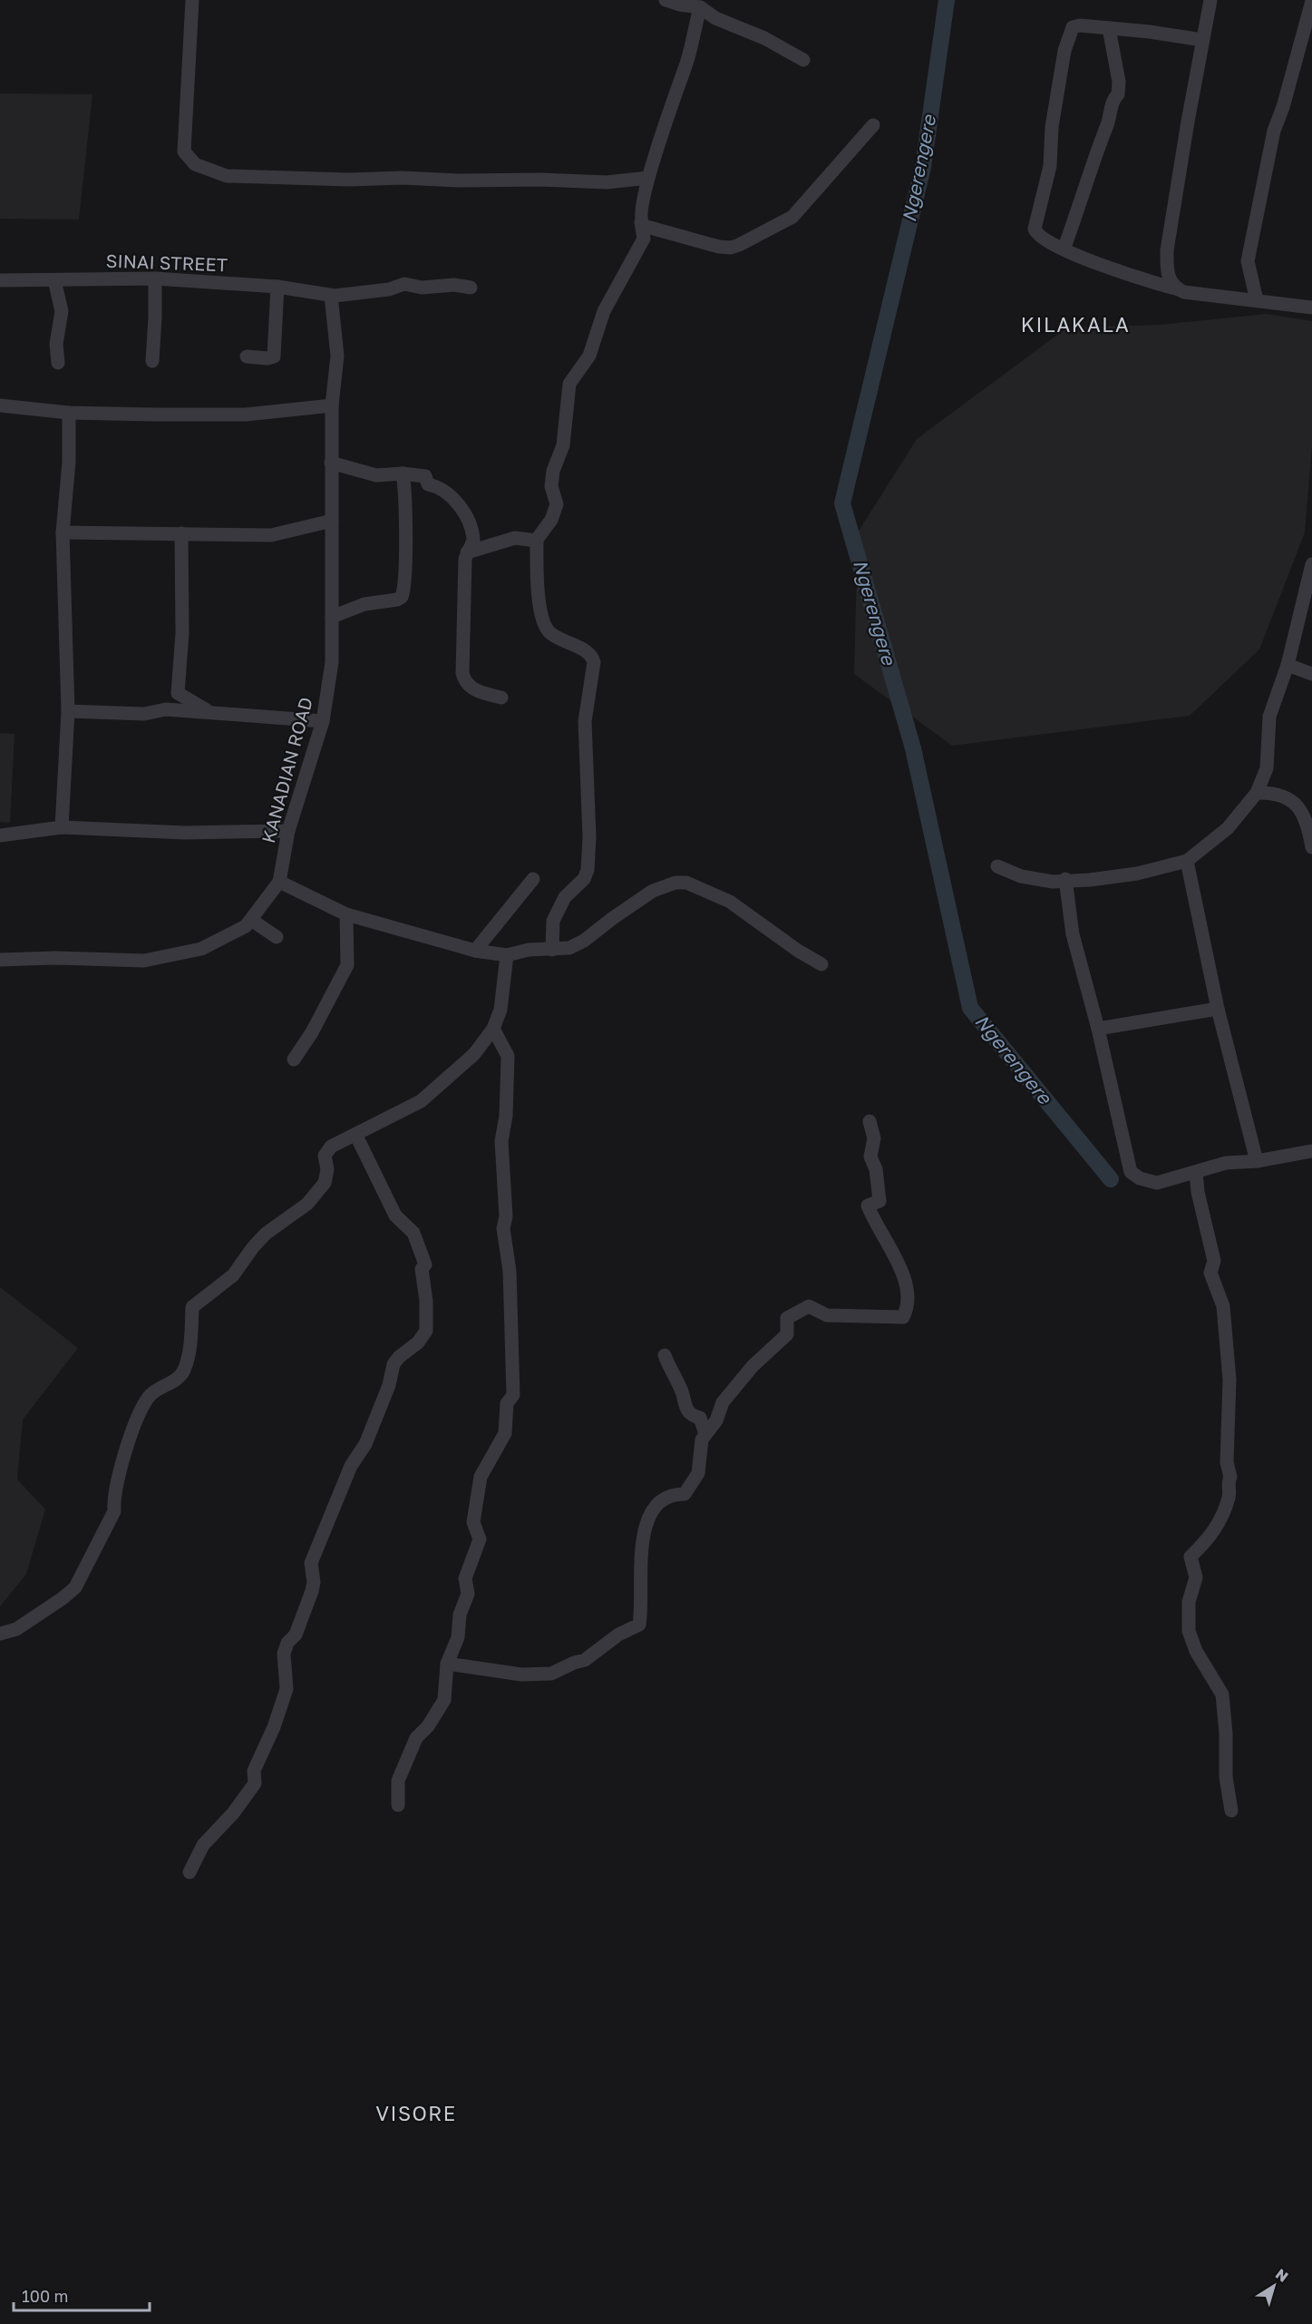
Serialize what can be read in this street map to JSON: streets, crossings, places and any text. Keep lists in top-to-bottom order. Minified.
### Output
{"streets":{"street":["SINAI STREET","KANADIAN ROAD"]},"crossings":[["SINAI STREET","KANADIAN ROAD"]],"districts":["KILAKALA","VISORE"],"water":["Ngerengere"],"scale_bar":"100 m","north":"top right"}
